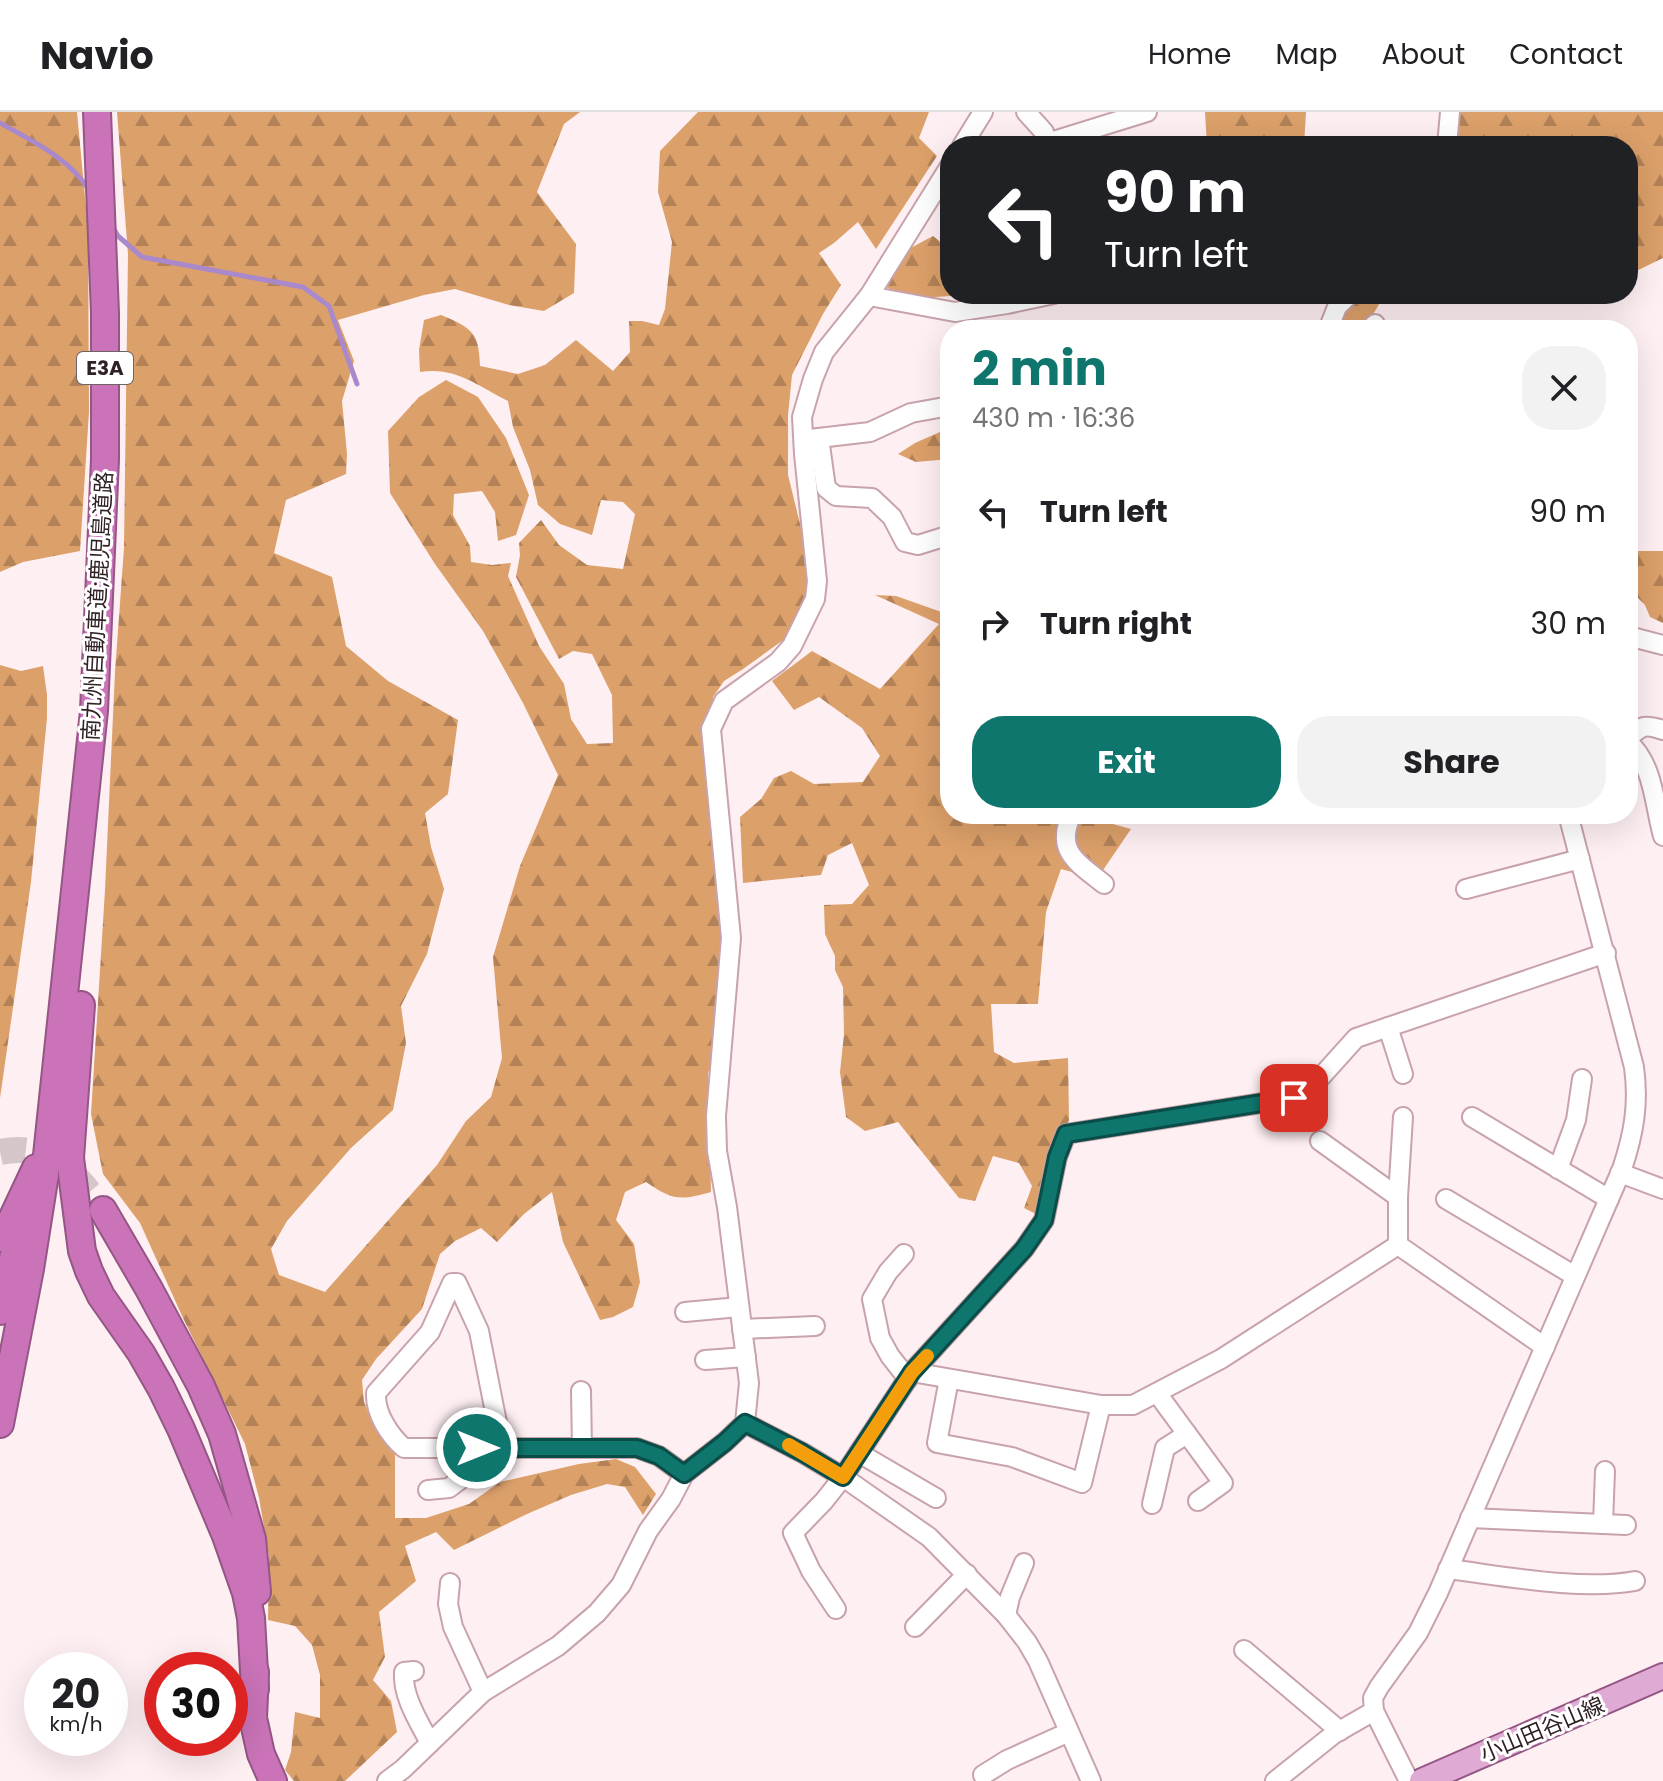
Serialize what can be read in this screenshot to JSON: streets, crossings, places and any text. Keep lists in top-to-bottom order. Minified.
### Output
{"streets":{"highway":["E3A","南九州自動車道;鹿児島道路"],"main road":["小山田谷山線"]},"page":{"header":"Navio","nav":["Home","Map","About","Contact"],"turn":["90 m","Turn left"],"heading":["2 min","430 m · 16:36"],"list":[{"name":"Turn left","value":"90 m"},{"name":"Turn right","value":"30 m"}],"buttons":["Exit","Share"],"speed":"20 km/h","limit":"30"}}
